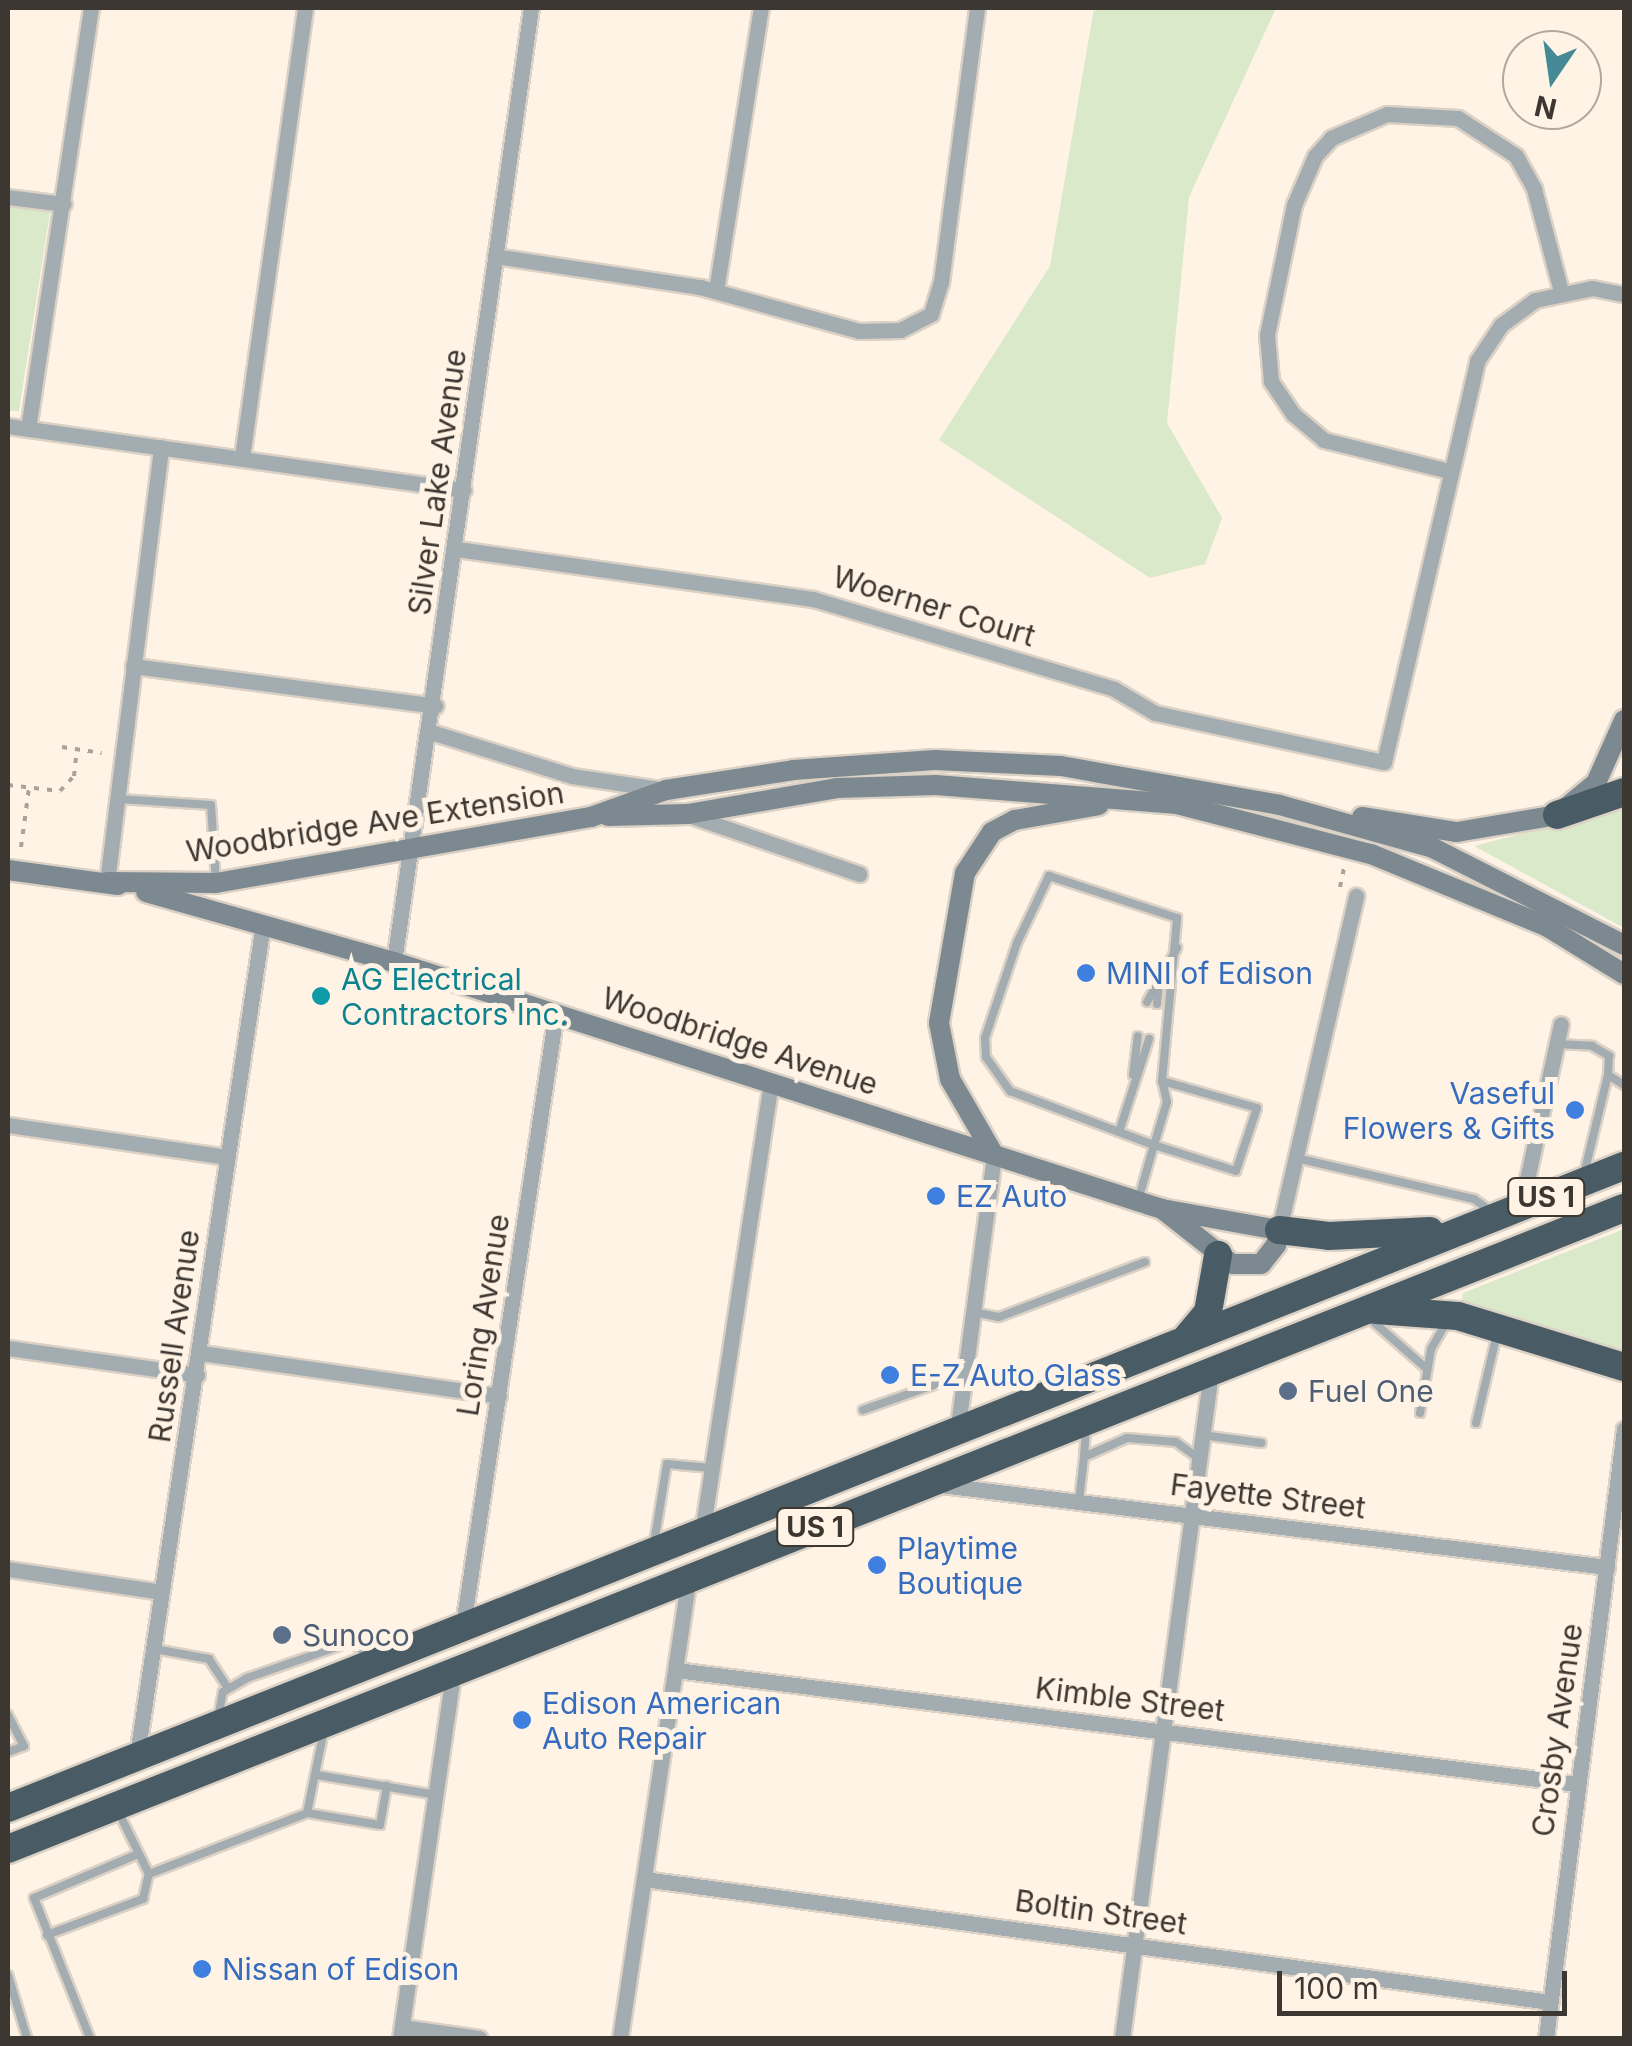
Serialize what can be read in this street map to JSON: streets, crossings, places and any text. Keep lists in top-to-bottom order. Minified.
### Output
{"streets":{"highway":["US 1"],"main road":["Woodbridge Ave Extension","Woodbridge Avenue"],"street":["Silver Lake Avenue","Woerner Court","Loring Avenue","Russell Avenue","Fayette Street","Kimble Street","Crosby Avenue","Boltin Street"]},"crossings":[["Silver Lake Avenue","Woerner Court"],["Silver Lake Avenue","Woodbridge Ave Extension"],["Silver Lake Avenue","Woodbridge Avenue"],["Woodbridge Ave Extension","Woodbridge Avenue"],["Woodbridge Avenue","Loring Avenue"],["Woodbridge Avenue","Russell Avenue"],["US 1","Loring Avenue"],["US 1","Russell Avenue"],["US 1","Fayette Street"],["Fayette Street","Crosby Avenue"],["Kimble Street","Crosby Avenue"],["Crosby Avenue","Boltin Street"]],"places":["MINI of Edison","AG Electrical Contractors Inc.","Vaseful Flowers & Gifts","EZ Auto","E-Z Auto Glass","Fuel One","Playtime Boutique","Sunoco","Edison American Auto Repair","Nissan of Edison"],"scale_bar":"100 m","north":"bottom"}
